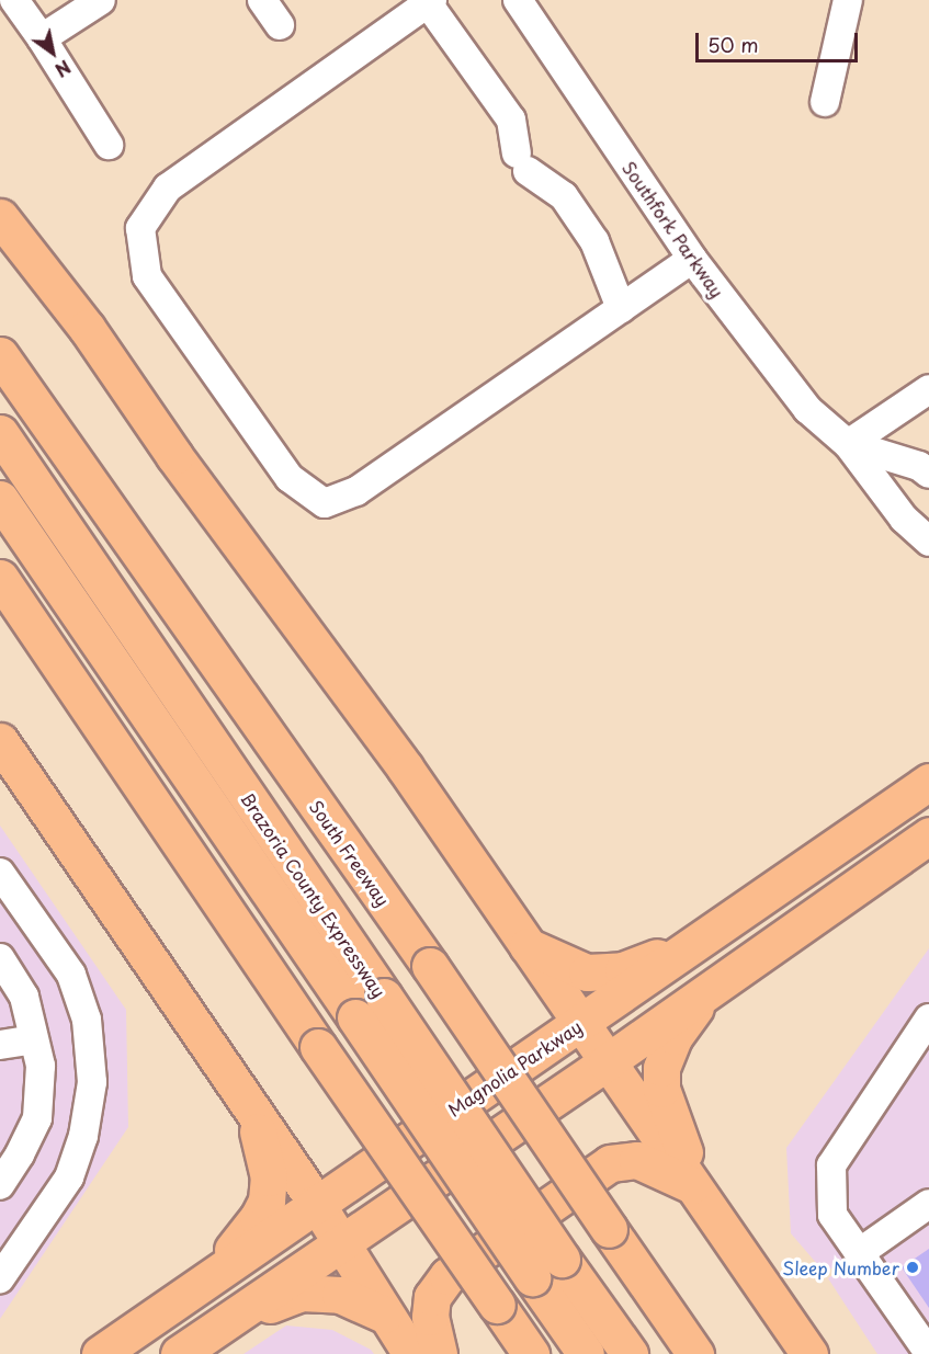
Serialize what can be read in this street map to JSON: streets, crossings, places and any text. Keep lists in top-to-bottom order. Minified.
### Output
{"streets":{"main road":["South Freeway","Brazoria County Expressway","Magnolia Parkway"],"street":["Southfork Parkway"]},"places":["Sleep Number"],"scale_bar":"50 m","north":"bottom right"}
